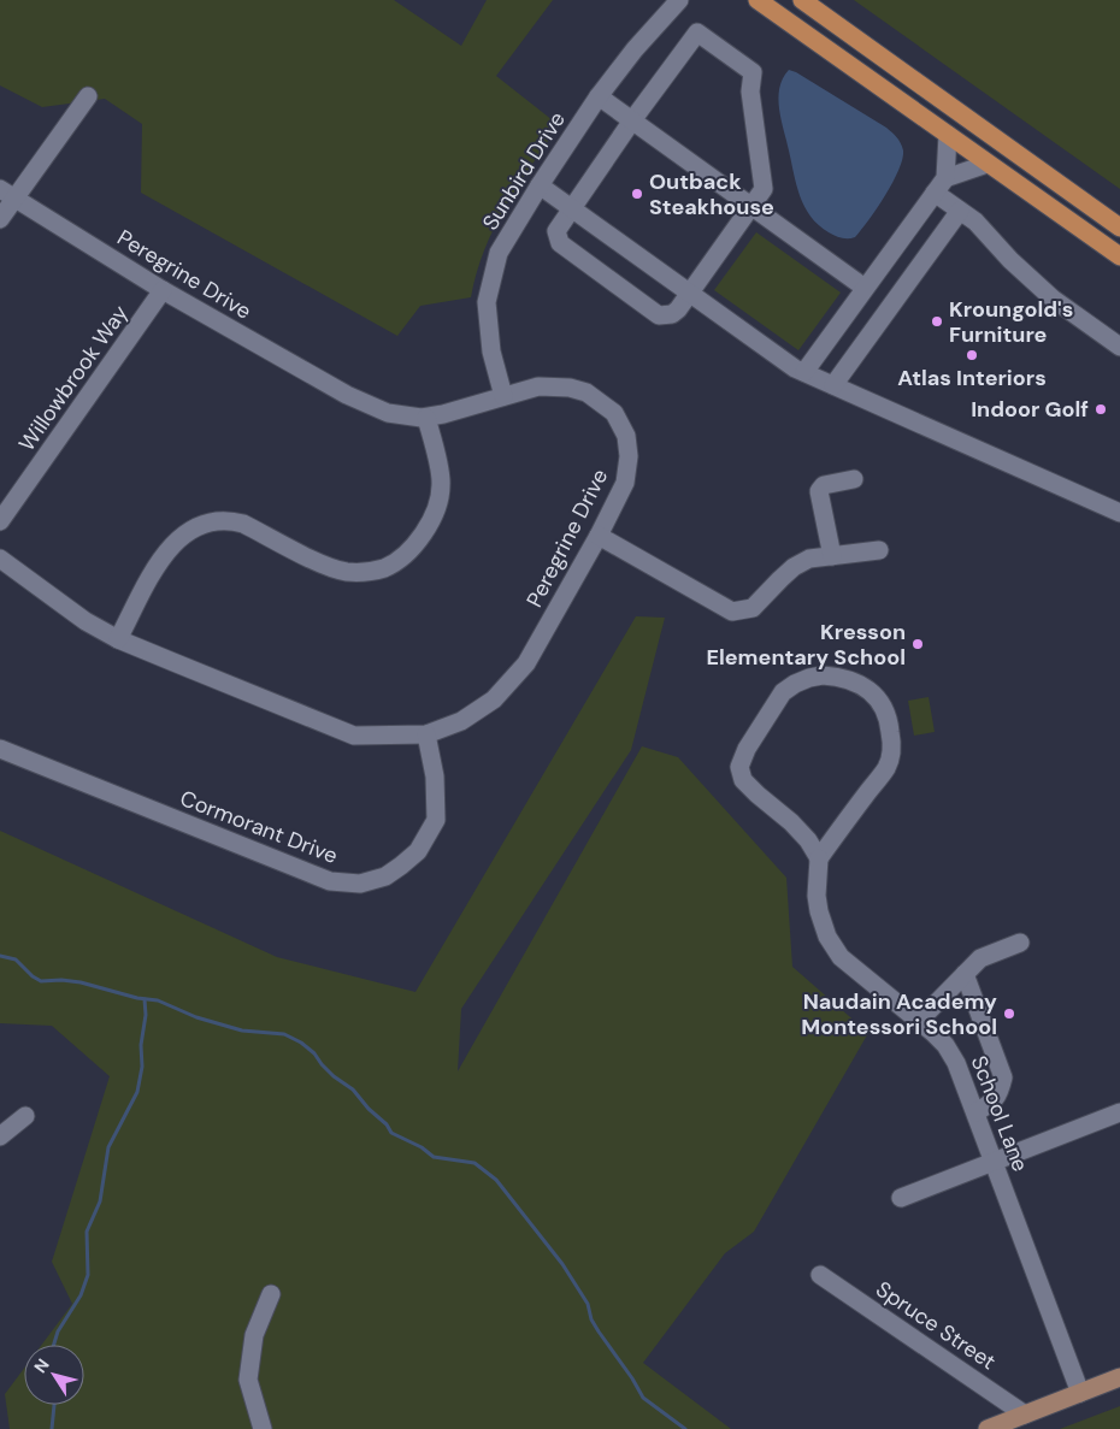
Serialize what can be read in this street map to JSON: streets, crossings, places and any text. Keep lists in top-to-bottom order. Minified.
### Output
{"streets":{"street":["Sunbird Drive","Peregrine Drive","Willowbrook Way","Cormorant Drive","School Lane","Spruce Street"]},"crossings":[["Sunbird Drive","Peregrine Drive"],["Peregrine Drive","Willowbrook Way"],["Peregrine Drive","Cormorant Drive"]],"places":["Outback Steakhouse","Kroungold's Furniture","Atlas Interiors","Indoor Golf","Kresson Elementary School","Naudain Academy Montessori School"],"north":"top left"}
